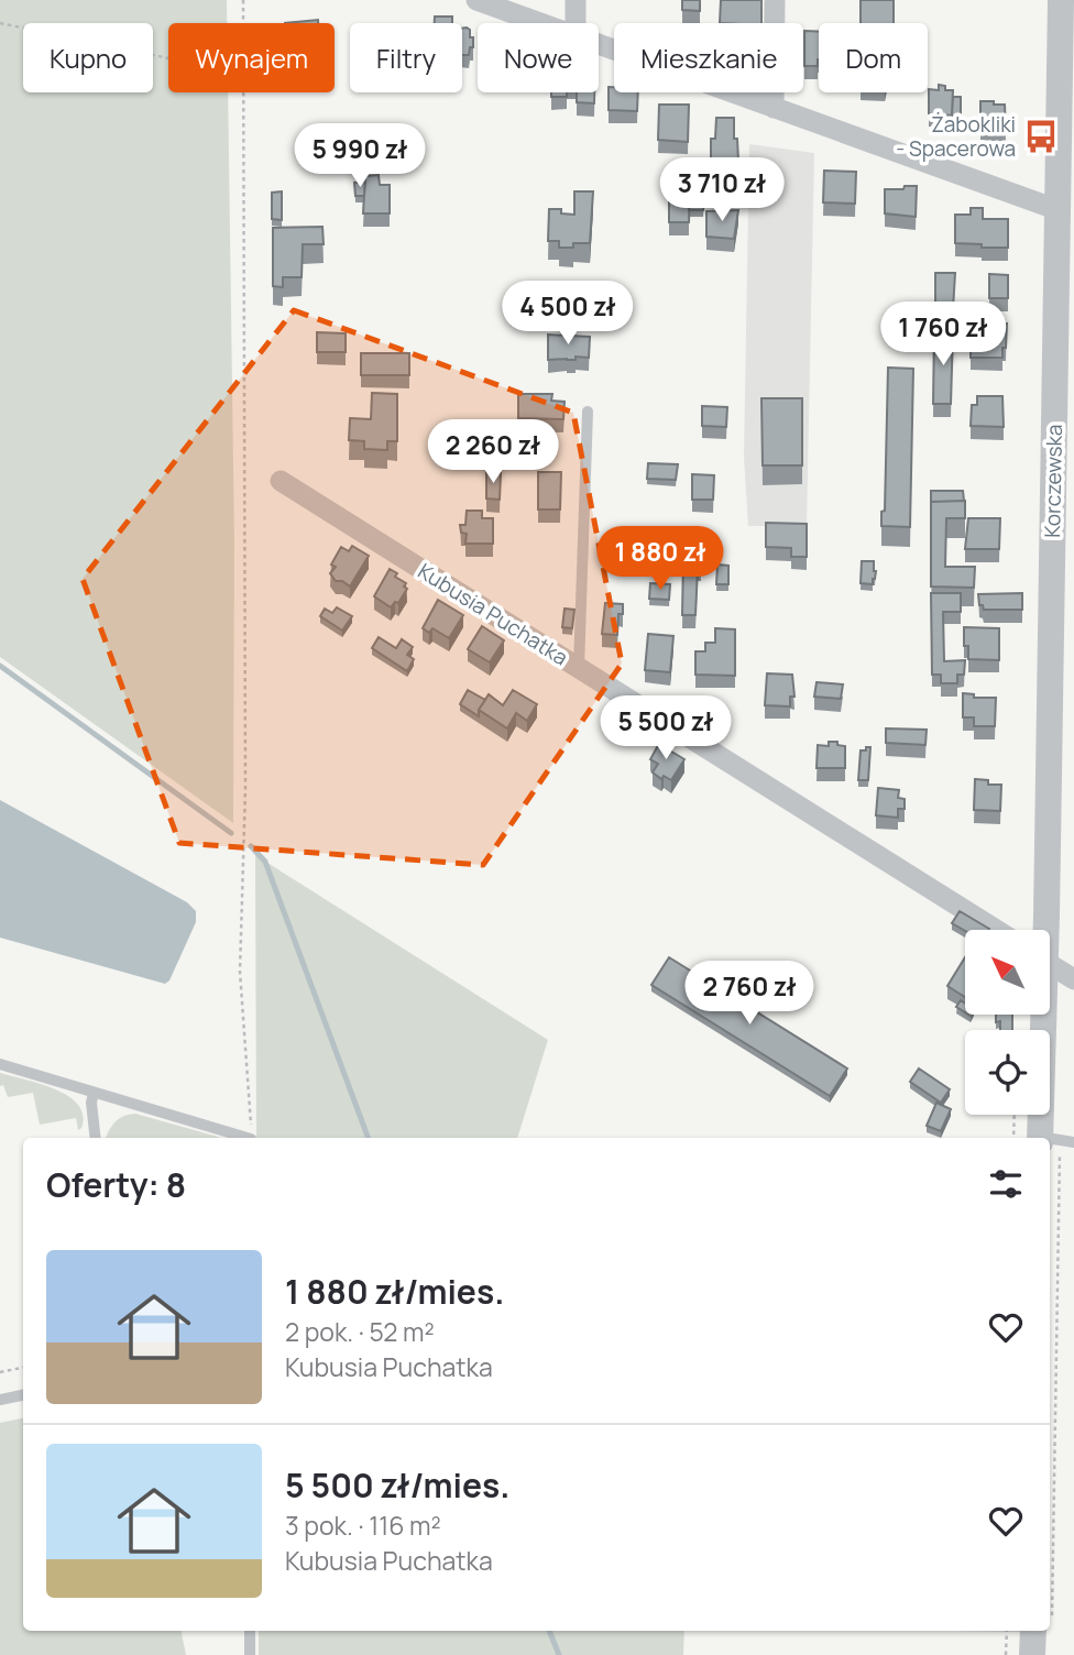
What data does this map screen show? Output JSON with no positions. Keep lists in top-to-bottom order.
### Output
{
  "streets": {
    "street": ["Korczewska", "Kubusia Puchatka"]
  },
  "places": {
    "bus stop": ["Żabokliki - Spacerowa"]
  },
  "north": "top left",
  "page": {
    "chip": [
      "Kupno",
      "Wynajem",
      "Filtry",
      "Nowe",
      "Mieszkanie",
      "Dom"
    ],
    "price": [
      "5 990 zł",
      "3 710 zł",
      "4 500 zł",
      "1 760 zł",
      "2 260 zł",
      "1 880 zł",
      "5 500 zł",
      "2 760 zł"
    ],
    "heading": "Oferty: 8",
    "list": [
      {
        "name": "1 880 zł/mies.",
        "note": "2 pok. · 52 m² · Kubusia Puchatka"
      },
      {
        "name": "5 500 zł/mies.",
        "note": "3 pok. · 116 m² · Kubusia Puchatka"
      }
    ]
  }
}
